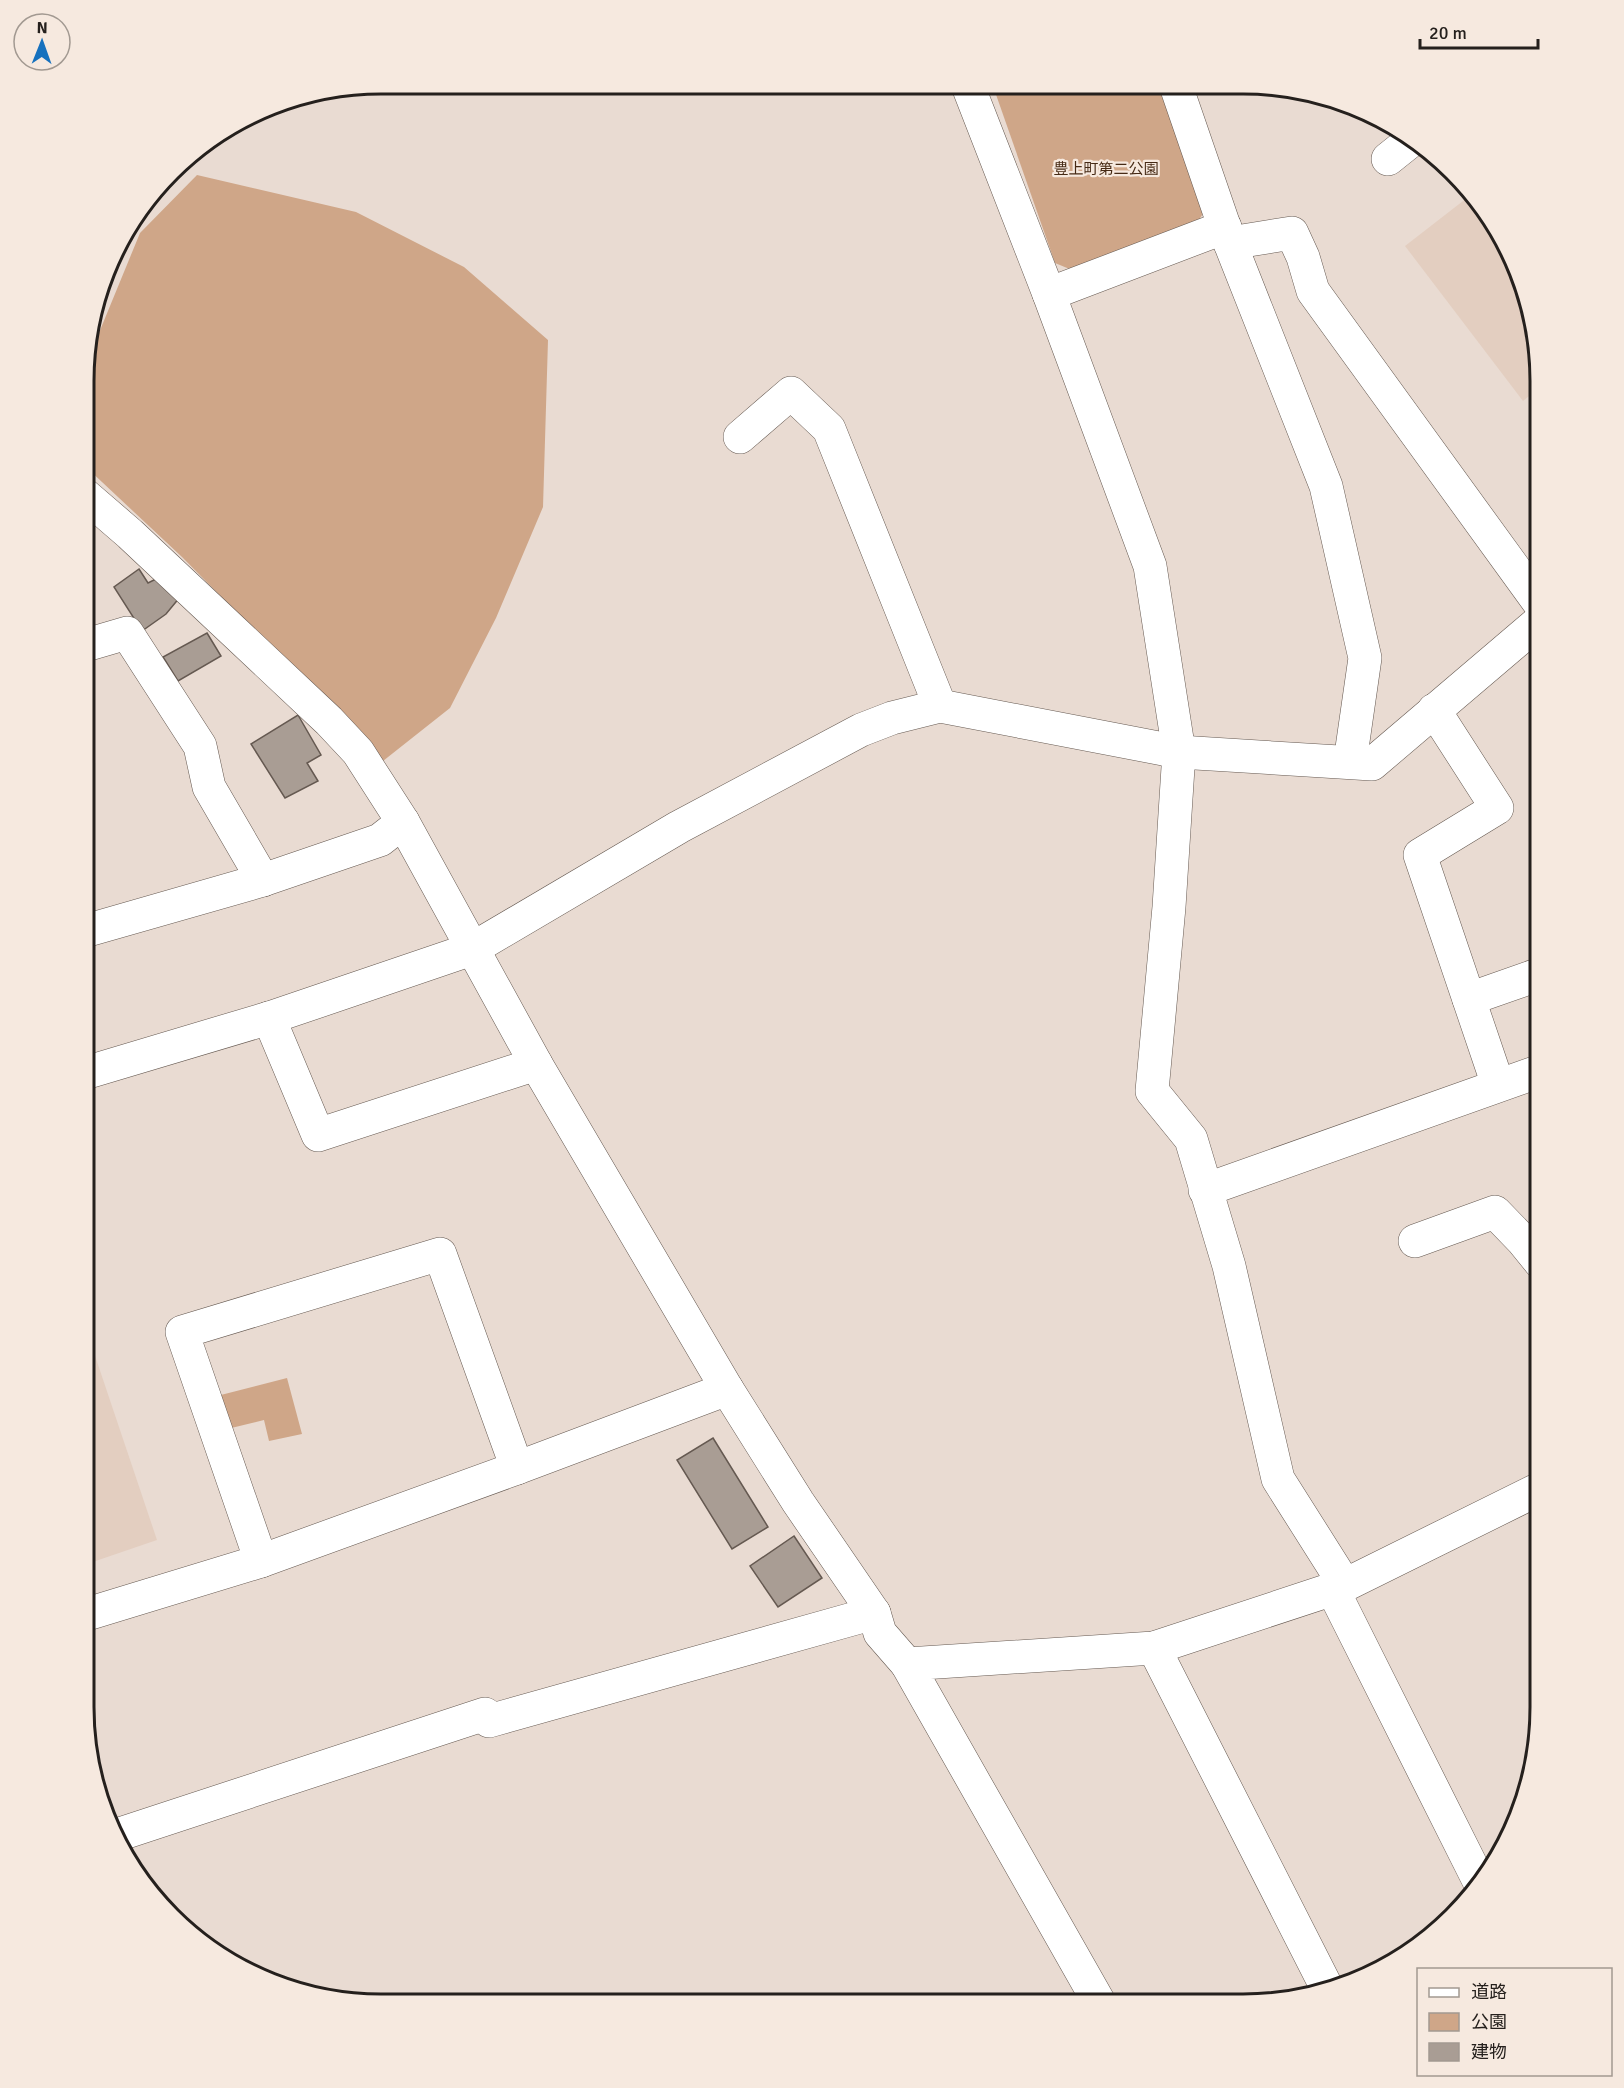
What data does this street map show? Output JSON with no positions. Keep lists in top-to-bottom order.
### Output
{
  "parks": ["豊上町第二公園"],
  "legend": ["道路", "公園", "建物"],
  "scale_bar": "20 m",
  "north": "top"
}
